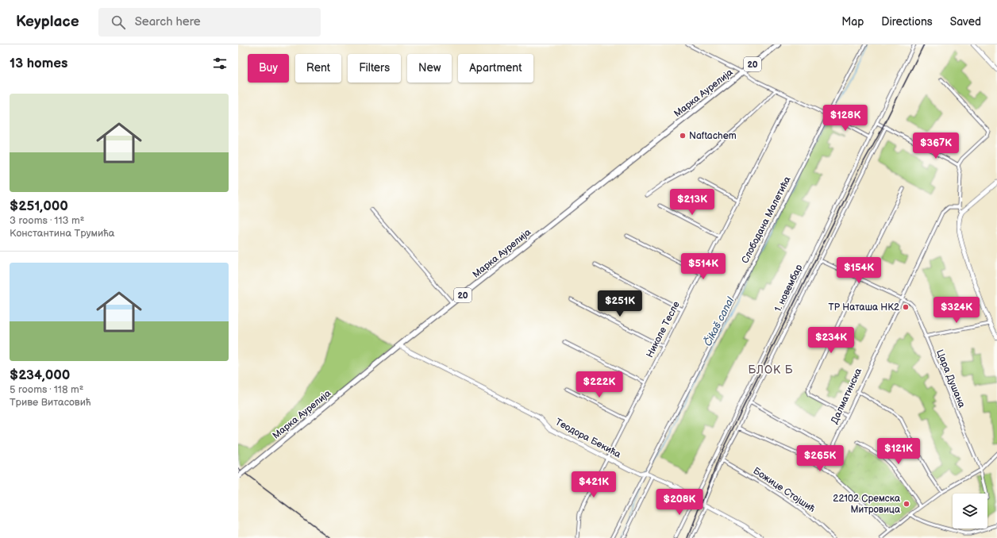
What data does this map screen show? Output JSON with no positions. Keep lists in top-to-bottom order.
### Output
{
  "streets": {
    "main road": ["20", "Марка Аурелија"],
    "street": [
      "Слободана Малетића",
      "1. новембар",
      "Николе Тесле",
      "Цара Душана",
      "Далматинска",
      "Теодора Бекића",
      "Божице Стојшић"
    ]
  },
  "crossings": [
    ["Марка Аурелија", "Теодора Бекића"],
    ["Слободана Малетића", "Теодора Бекића"],
    ["1. новембар", "Цара Душана"],
    ["1. новембар", "Теодора Бекића"],
    ["1. новембар", "Божице Стојшић"],
    ["Николе Тесле", "Теодора Бекића"],
    ["Цара Душана", "Далматинска"]
  ],
  "districts": ["БЛОК Б"],
  "water": ["Čikaš canal"],
  "places": ["Naftachem", "ТР Наташа НК2", "22102 Сремска Митровица"],
  "page": {
    "header": "Keyplace",
    "search": "Search here",
    "nav": ["Map", "Directions", "Saved"],
    "heading": "13 homes",
    "chip": [
      "Buy",
      "Rent",
      "Filters",
      "New",
      "Apartment"
    ],
    "list": [
      {
        "name": "$251,000",
        "note": "3 rooms · 113 m² · Константина Трумића"
      },
      {
        "name": "$234,000",
        "note": "5 rooms · 118 m² · Триве Витасовић"
      }
    ],
    "price": [
      "$128K",
      "$367K",
      "$213K",
      "$514K",
      "$154K",
      "$251K",
      "$324K",
      "$234K",
      "$222K",
      "$121K",
      "$265K",
      "$421K",
      "$208K"
    ]
  }
}
